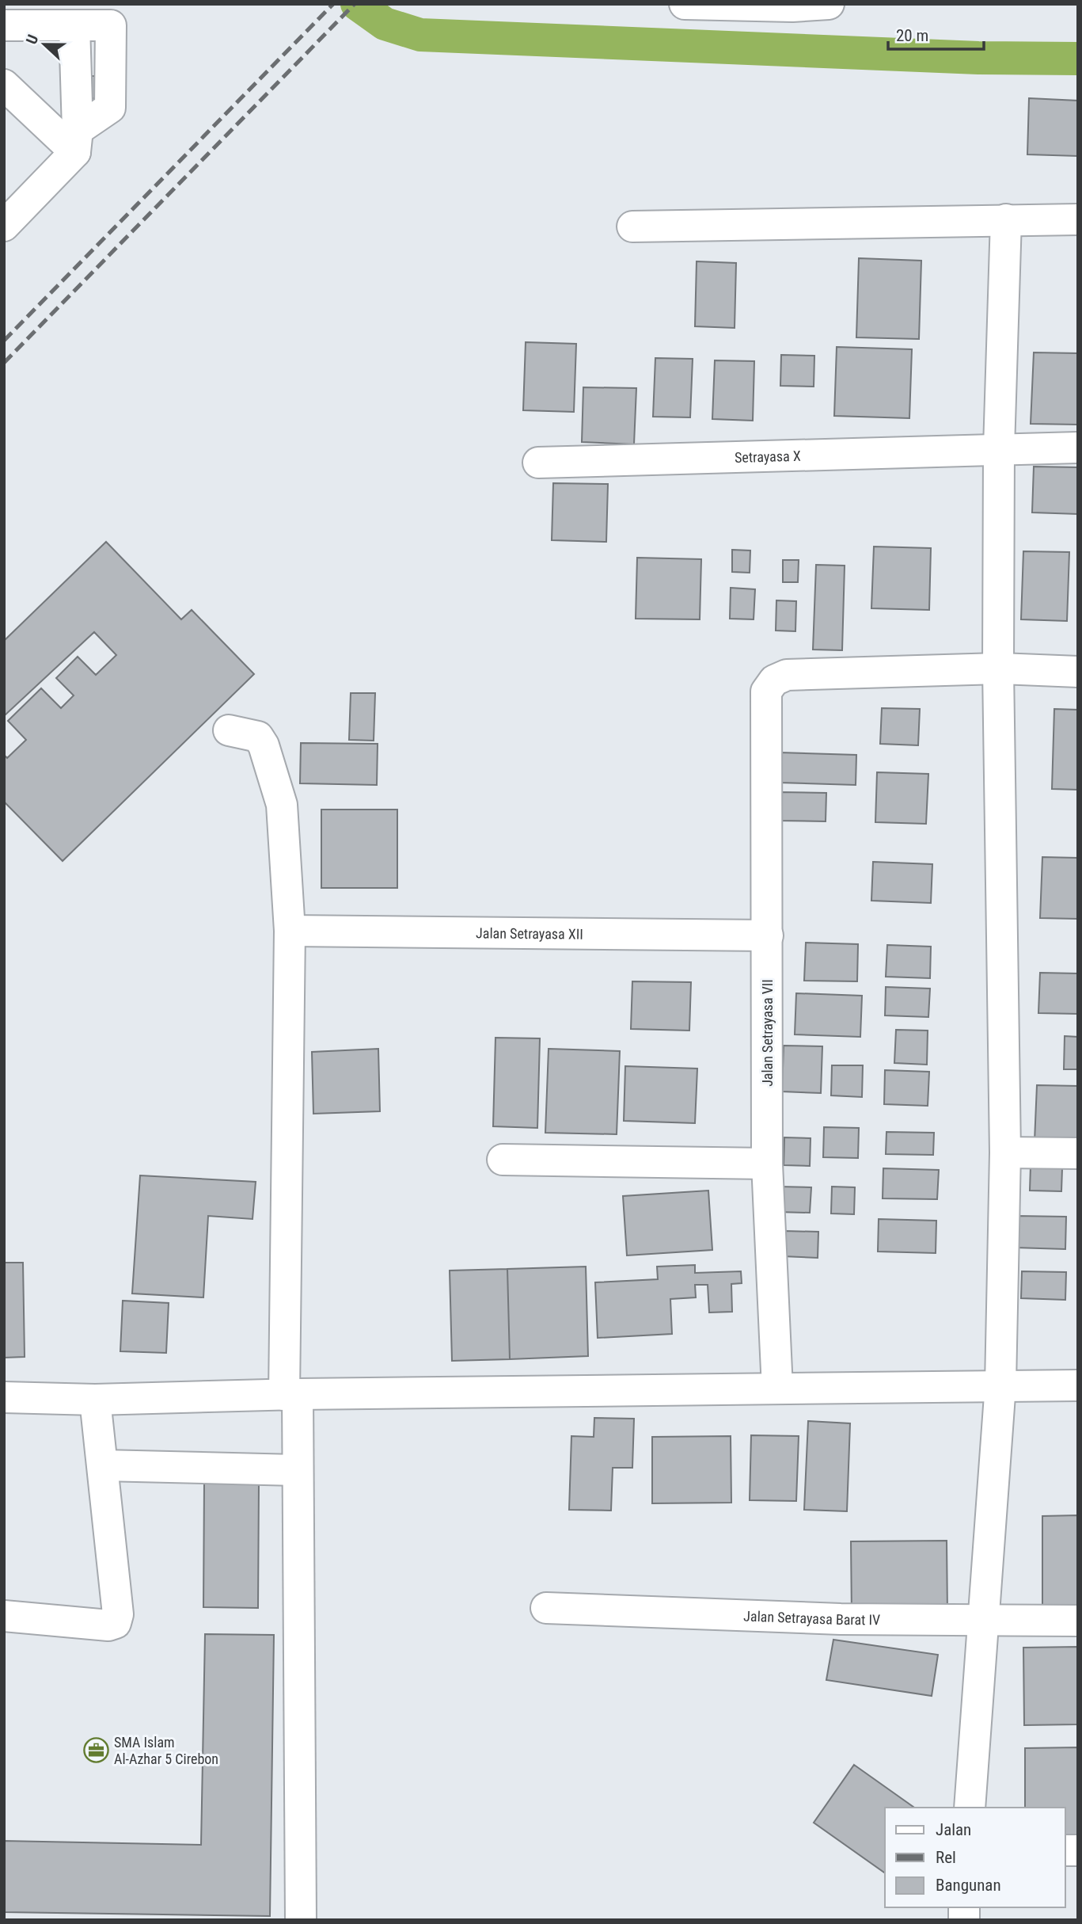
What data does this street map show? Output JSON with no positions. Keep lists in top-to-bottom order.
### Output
{
  "streets": {
    "street": [
      "Setrayasa X",
      "Jalan Setrayasa XII",
      "Jalan Setrayasa VII",
      "Jalan Setrayasa Barat IV"
    ]
  },
  "crossings": [
    ["Jalan Setrayasa XII", "Jalan Setrayasa VII"]
  ],
  "places": {
    "office": ["SMA Islam Al-Azhar 5 Cirebon"]
  },
  "legend": ["Jalan", "Rel", "Bangunan"],
  "scale_bar": "20 m",
  "north": "left"
}
